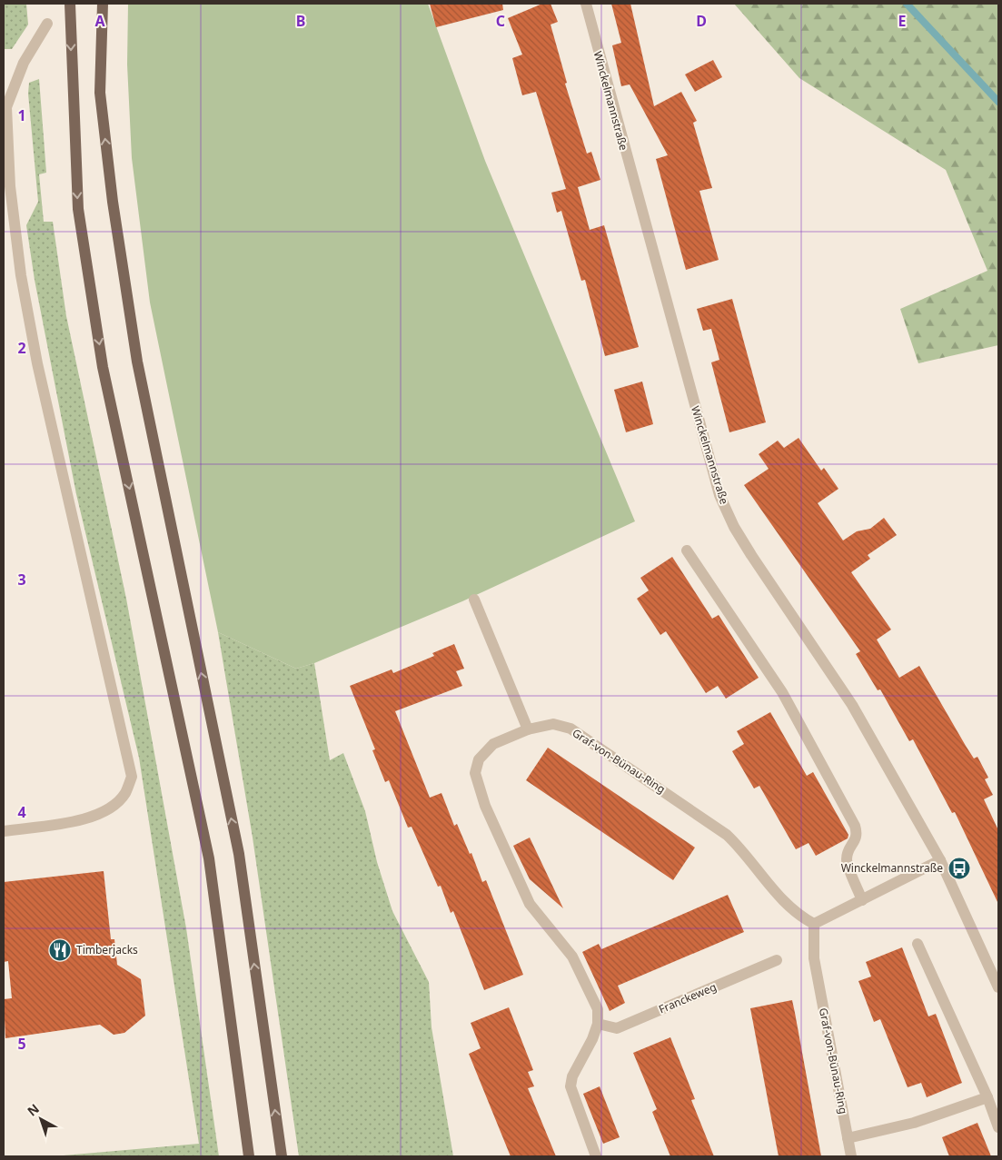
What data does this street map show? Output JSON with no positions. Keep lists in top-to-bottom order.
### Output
{
  "streets": {
    "street": ["Winckelmannstraße", "Graf-von-Bünau-Ring", "Franckeweg"]
  },
  "crossings": [
    ["Graf-von-Bünau-Ring", "Franckeweg"]
  ],
  "places": {
    "bus stop": ["Winckelmannstraße"],
    "restaurant": ["Timberjacks"]
  },
  "north": "top left",
  "grid": {
    "columns": [
      "A",
      "B",
      "C",
      "D",
      "E"
    ],
    "rows": [
      "1",
      "2",
      "3",
      "4",
      "5"
    ]
  }
}
